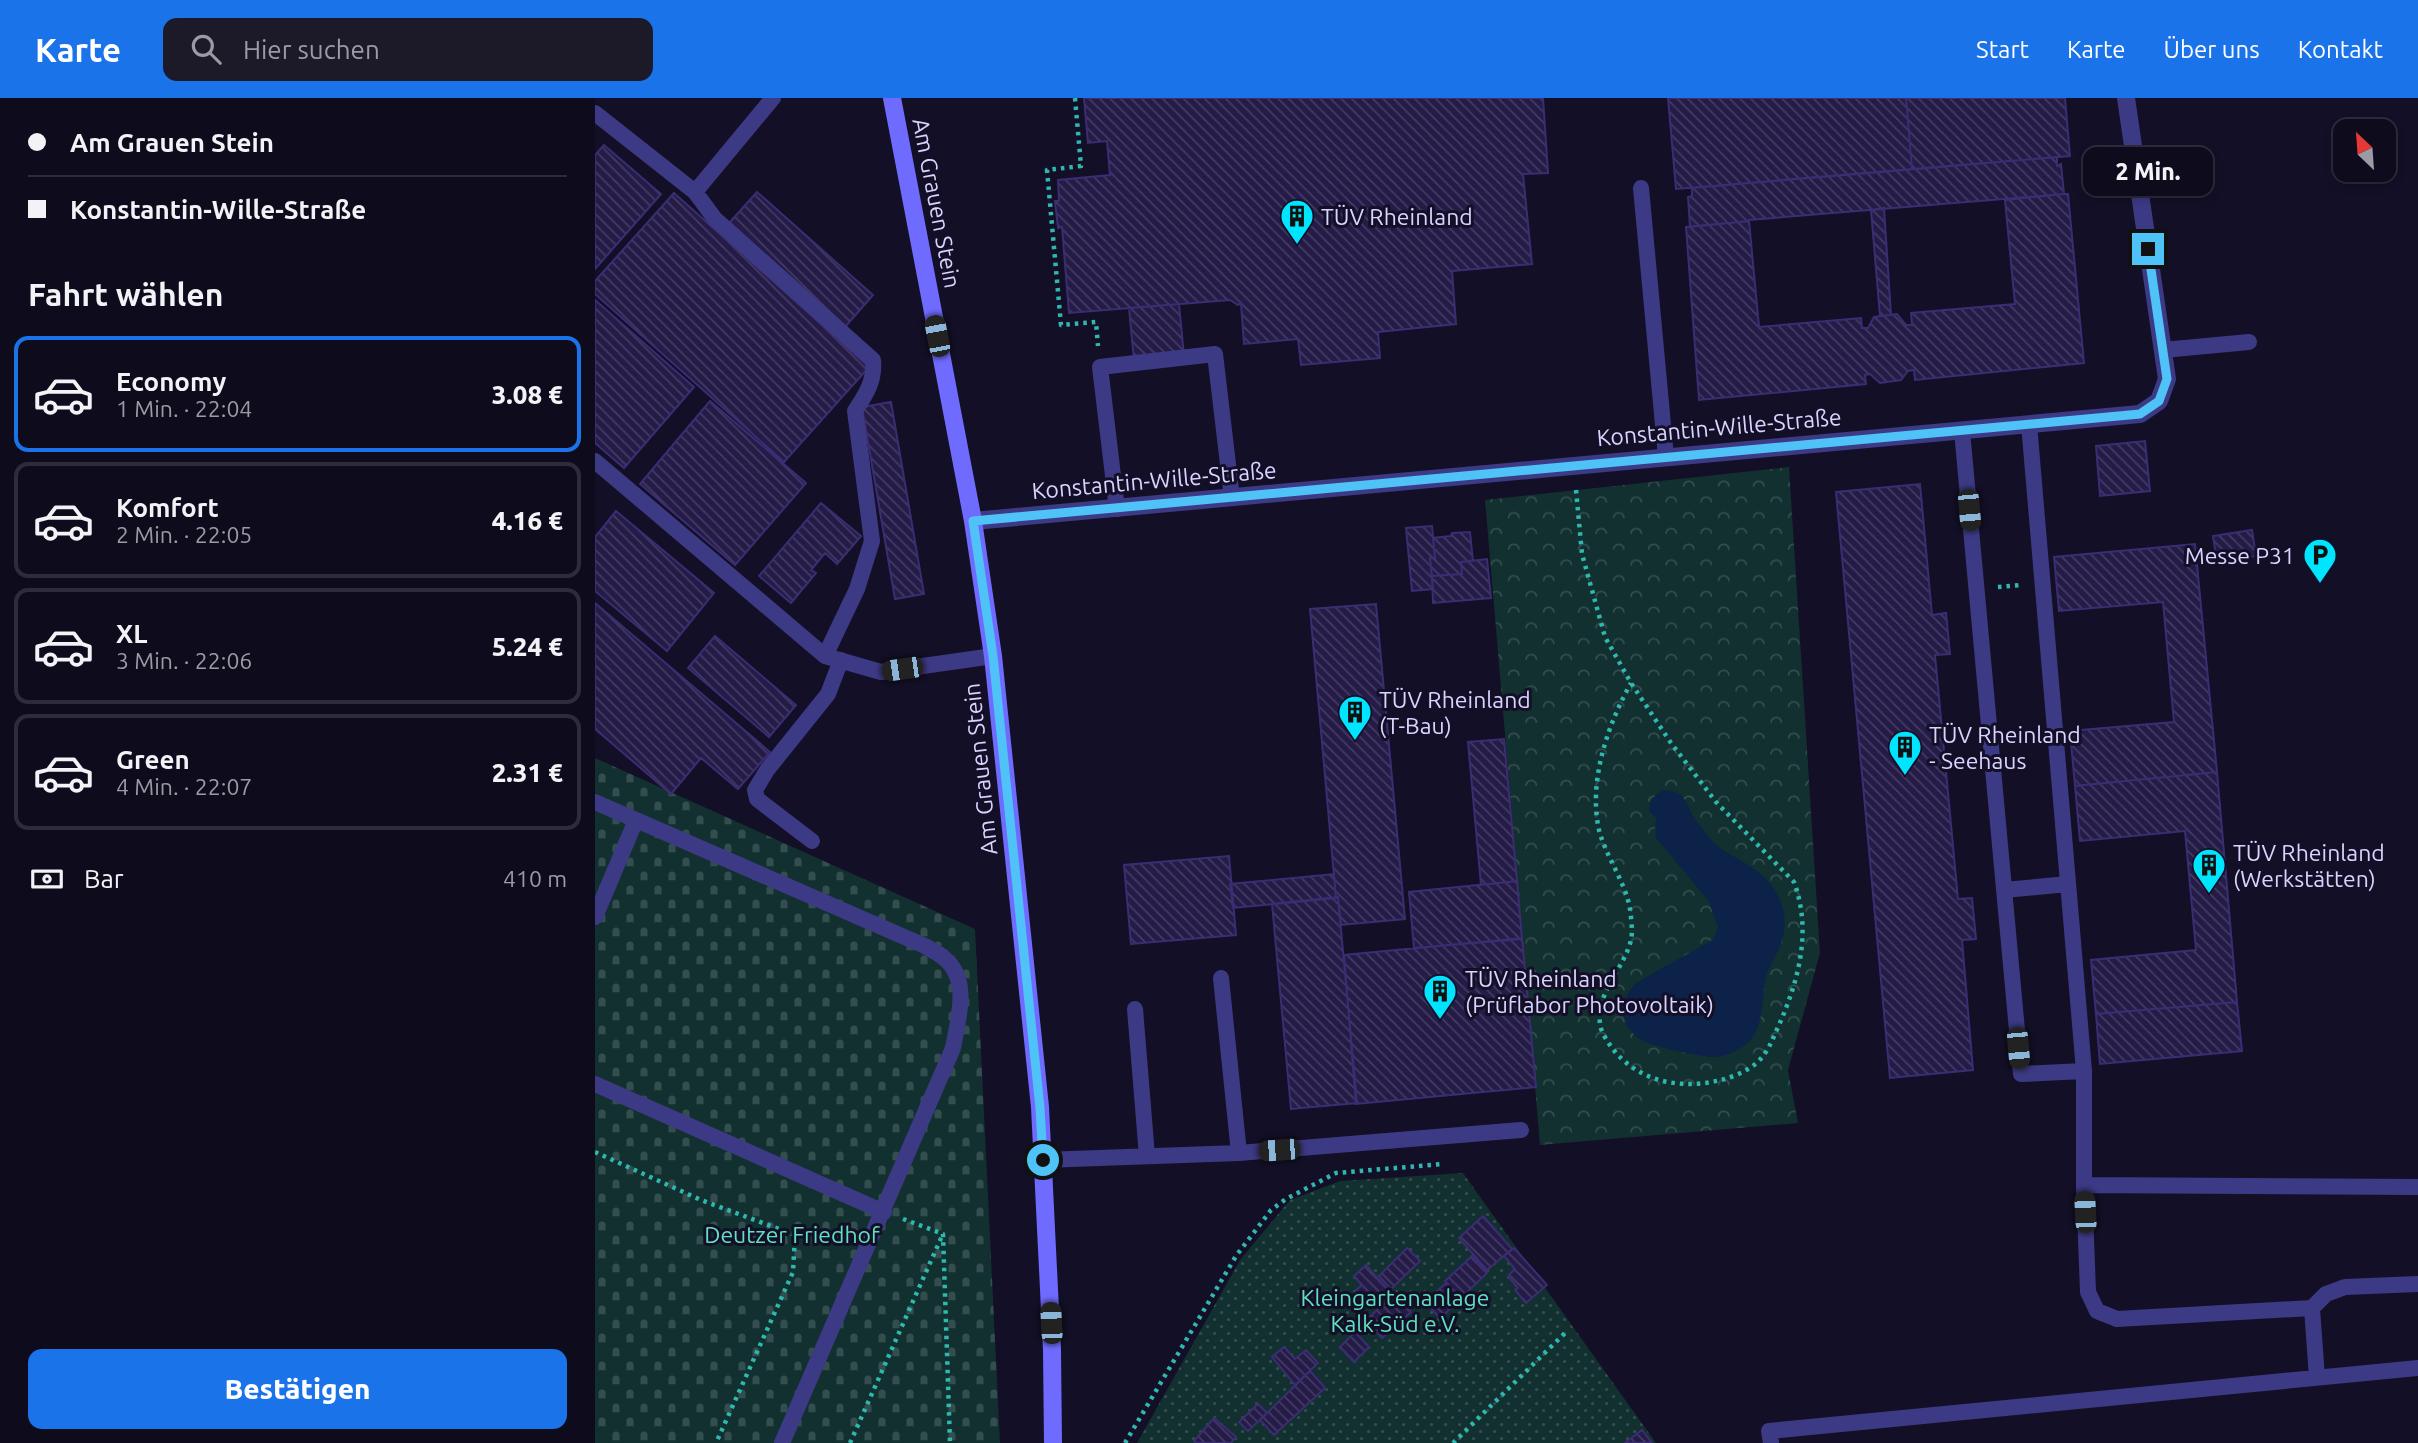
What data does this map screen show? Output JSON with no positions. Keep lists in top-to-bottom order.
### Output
{
  "streets": {
    "street": ["Am Grauen Stein", "Konstantin-Wille-Straße"]
  },
  "crossings": [
    ["Am Grauen Stein", "Konstantin-Wille-Straße"]
  ],
  "parks": ["Deutzer Friedhof", "Kleingartenanlage Kalk-Süd e.V."],
  "places": {
    "building": [
      "TÜV Rheinland",
      "TÜV Rheinland (T-Bau)",
      "TÜV Rheinland - Seehaus",
      "TÜV Rheinland (Werkstätten)",
      "TÜV Rheinland (Prüflabor Photovoltaik)"
    ],
    "parking": ["Messe P31"]
  },
  "north": "top left",
  "page": {
    "header": "Karte",
    "search": "Hier suchen",
    "nav": [
      "Start",
      "Karte",
      "Über uns",
      "Kontakt"
    ],
    "banner": ["Am Grauen Stein", "Konstantin-Wille-Straße"],
    "bubble": "2 Min.",
    "heading": "Fahrt wählen",
    "list": [
      {
        "name": "Economy",
        "note": "1 Min. · 22:04",
        "value": "3.08 €"
      },
      {
        "name": "Komfort",
        "note": "2 Min. · 22:05",
        "value": "4.16 €"
      },
      {
        "name": "XL",
        "note": "3 Min. · 22:06",
        "value": "5.24 €"
      },
      {
        "name": "Green",
        "note": "4 Min. · 22:07",
        "value": "2.31 €"
      }
    ],
    "pay": ["Bar", "410 m"],
    "buttons": "Bestätigen"
  }
}
